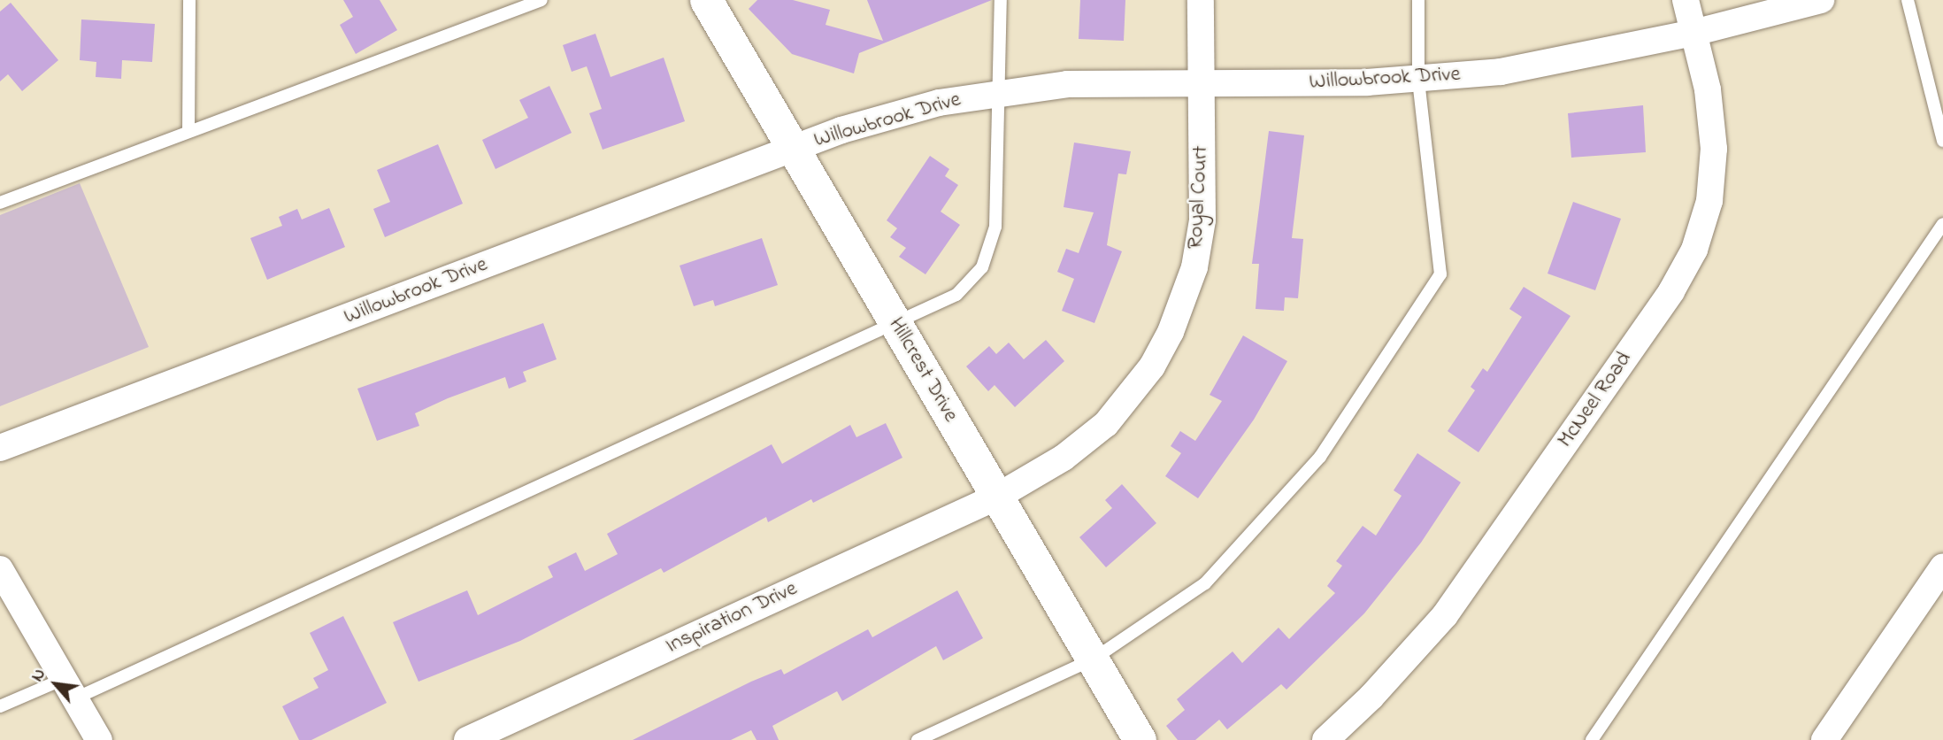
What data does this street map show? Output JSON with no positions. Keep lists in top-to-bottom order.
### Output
{
  "streets": {
    "street": [
      "Willowbrook Drive",
      "Royal Court",
      "Hillcrest Drive",
      "McNeel Road",
      "Inspiration Drive"
    ]
  },
  "crossings": [
    ["Willowbrook Drive", "Royal Court"],
    ["Willowbrook Drive", "Hillcrest Drive"],
    ["Willowbrook Drive", "McNeel Road"],
    ["Royal Court", "Hillcrest Drive"],
    ["Royal Court", "Inspiration Drive"],
    ["Hillcrest Drive", "Inspiration Drive"]
  ],
  "north": "top left"
}
